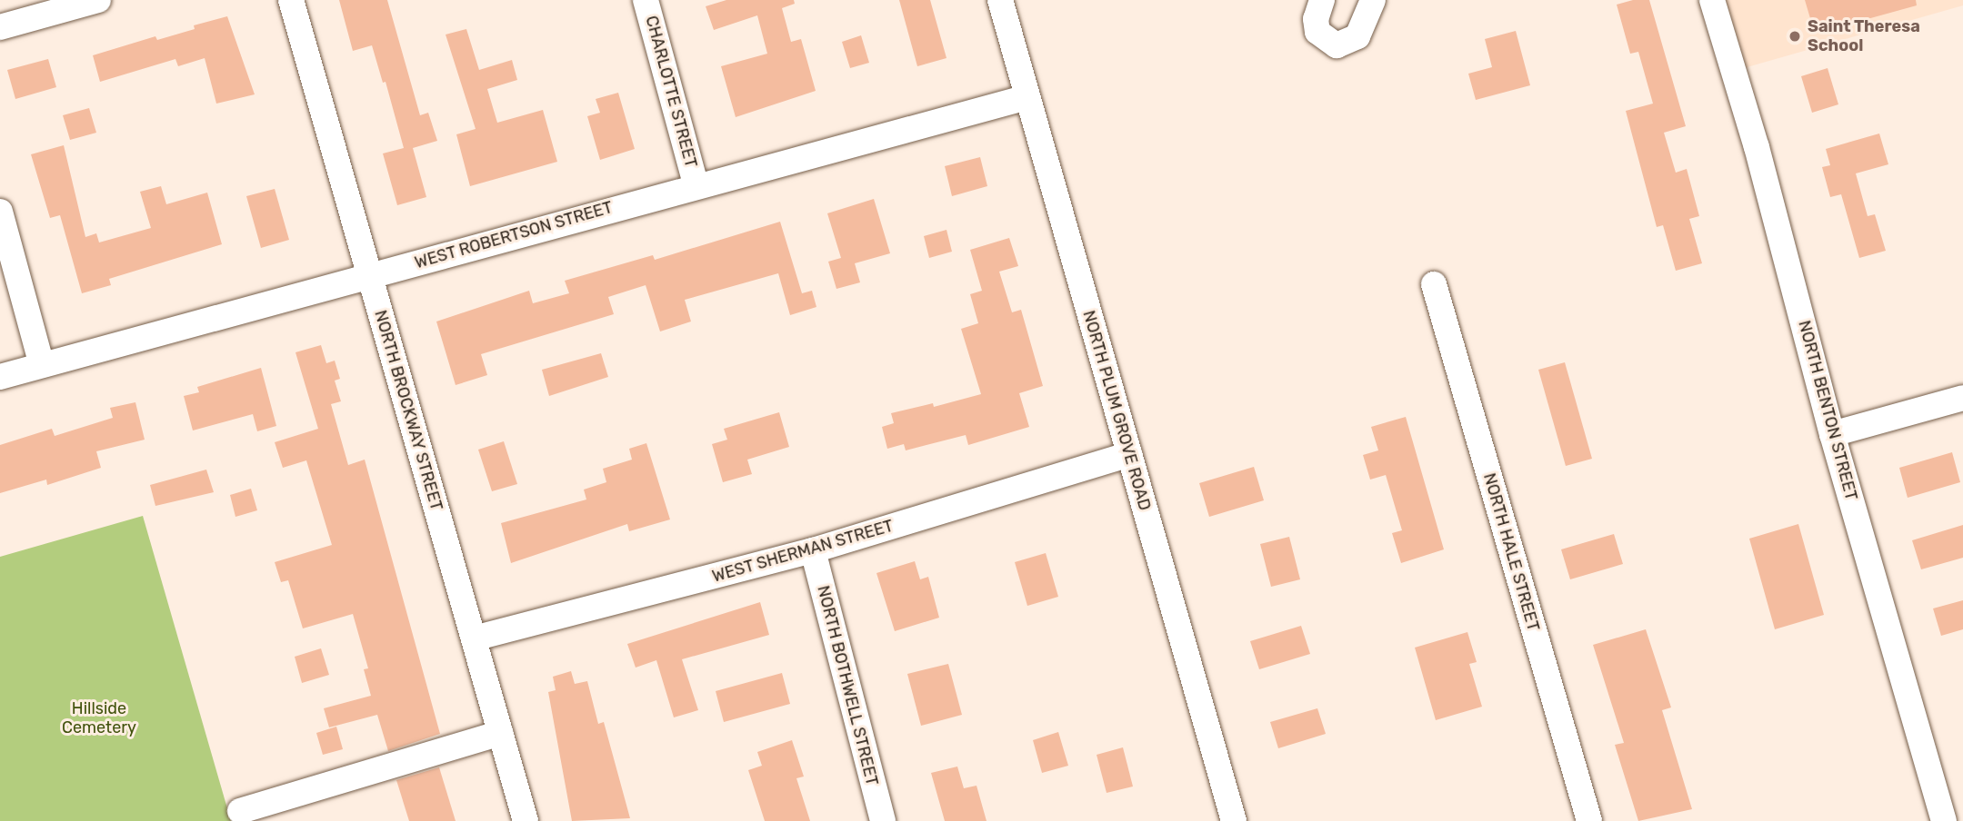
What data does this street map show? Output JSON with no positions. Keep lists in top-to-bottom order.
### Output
{
  "streets": {
    "street": [
      "CHARLOTTE STREET",
      "WEST ROBERTSON STREET",
      "NORTH BROCKWAY STREET",
      "NORTH PLUM GROVE ROAD",
      "NORTH BENTON STREET",
      "WEST SHERMAN STREET",
      "NORTH HALE STREET",
      "NORTH BOTHWELL STREET"
    ]
  },
  "crossings": [
    ["CHARLOTTE STREET", "WEST ROBERTSON STREET"],
    ["WEST ROBERTSON STREET", "NORTH BROCKWAY STREET"],
    ["WEST ROBERTSON STREET", "NORTH PLUM GROVE ROAD"],
    ["NORTH BROCKWAY STREET", "WEST SHERMAN STREET"],
    ["NORTH PLUM GROVE ROAD", "WEST SHERMAN STREET"],
    ["WEST SHERMAN STREET", "NORTH BOTHWELL STREET"]
  ],
  "parks": ["Hillside Cemetery"],
  "places": ["Saint Theresa School"]
}
